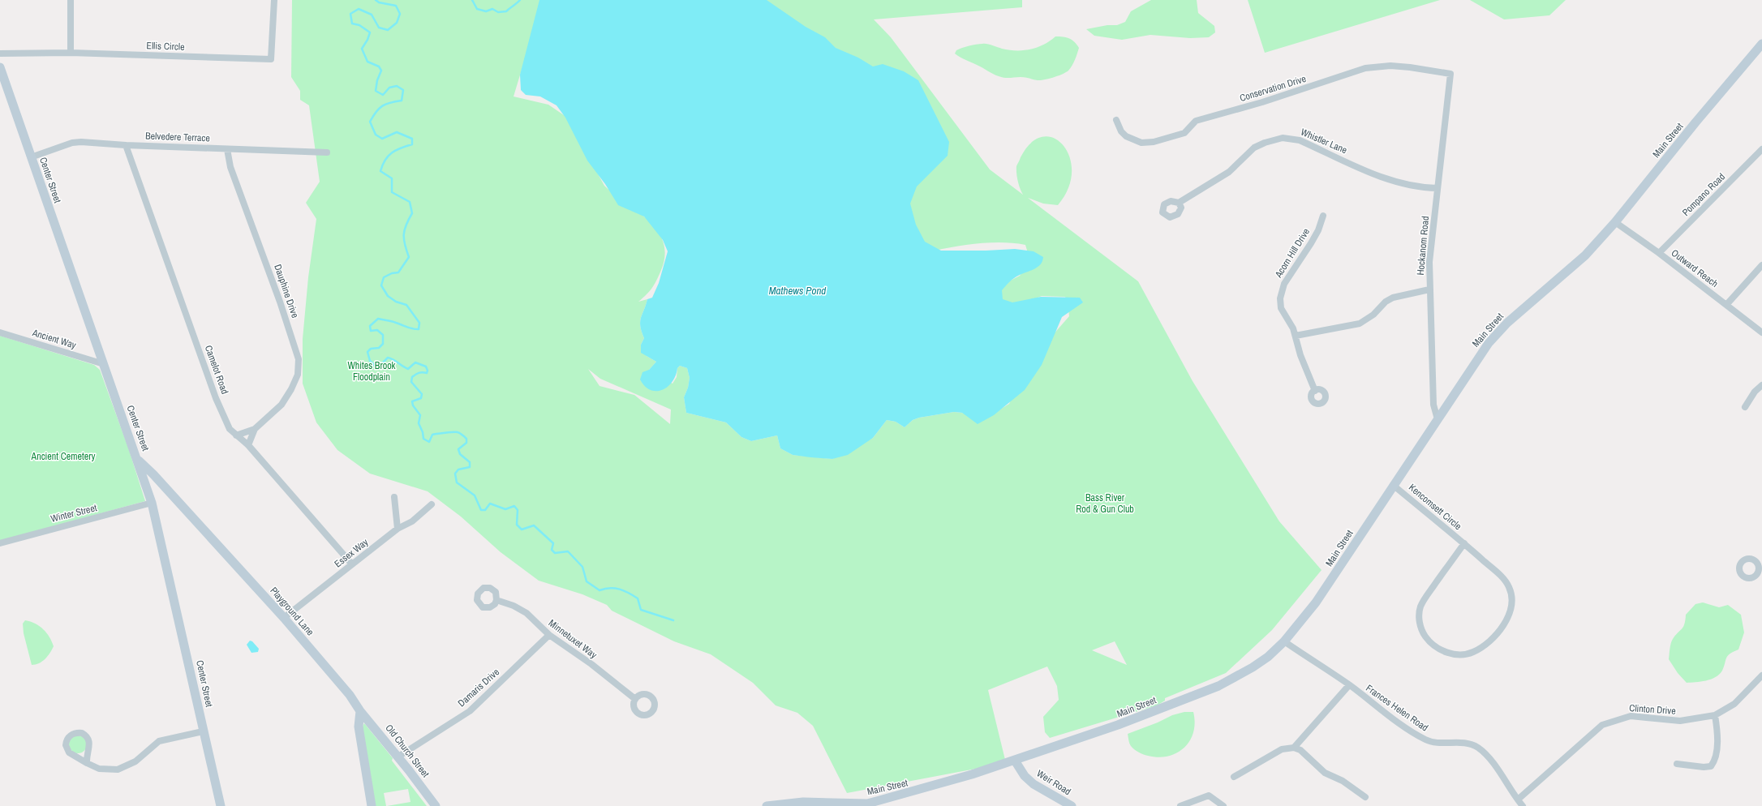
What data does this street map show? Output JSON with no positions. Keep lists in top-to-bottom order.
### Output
{
  "streets": {
    "street": [
      "Ellis Circle",
      "Conservation Drive",
      "Belvedere Terrace",
      "Main Street",
      "Whistler Lane",
      "Center Street",
      "Pompano Road",
      "Hockanom Road",
      "Acorn Hill Drive",
      "Outward Reach",
      "Dauphine Drive",
      "Ancient Way",
      "Camelot Road",
      "Kencomsett Circle",
      "Winter Street",
      "Essex Way",
      "Playground Lane",
      "Minnetuxet Way",
      "Damaris Drive",
      "Frances Helen Road",
      "Clinton Drive",
      "Old Church Street",
      "Weir Road"
    ]
  },
  "crossings": [
    ["Conservation Drive", "Hockanom Road"],
    ["Belvedere Terrace", "Center Street"],
    ["Belvedere Terrace", "Dauphine Drive"],
    ["Belvedere Terrace", "Camelot Road"],
    ["Main Street", "Hockanom Road"],
    ["Main Street", "Outward Reach"],
    ["Main Street", "Kencomsett Circle"],
    ["Main Street", "Frances Helen Road"],
    ["Main Street", "Weir Road"],
    ["Whistler Lane", "Hockanom Road"],
    ["Center Street", "Ancient Way"],
    ["Center Street", "Winter Street"],
    ["Center Street", "Playground Lane"],
    ["Pompano Road", "Outward Reach"],
    ["Dauphine Drive", "Camelot Road"],
    ["Camelot Road", "Essex Way"],
    ["Essex Way", "Playground Lane"],
    ["Playground Lane", "Old Church Street"],
    ["Minnetuxet Way", "Damaris Drive"],
    ["Damaris Drive", "Old Church Street"],
    ["Frances Helen Road", "Clinton Drive"]
  ],
  "water": ["Mathews Pond"],
  "parks": ["Whites Brook Floodplain", "Ancient Cemetery", "Bass River Rod & Gun Club"]
}
